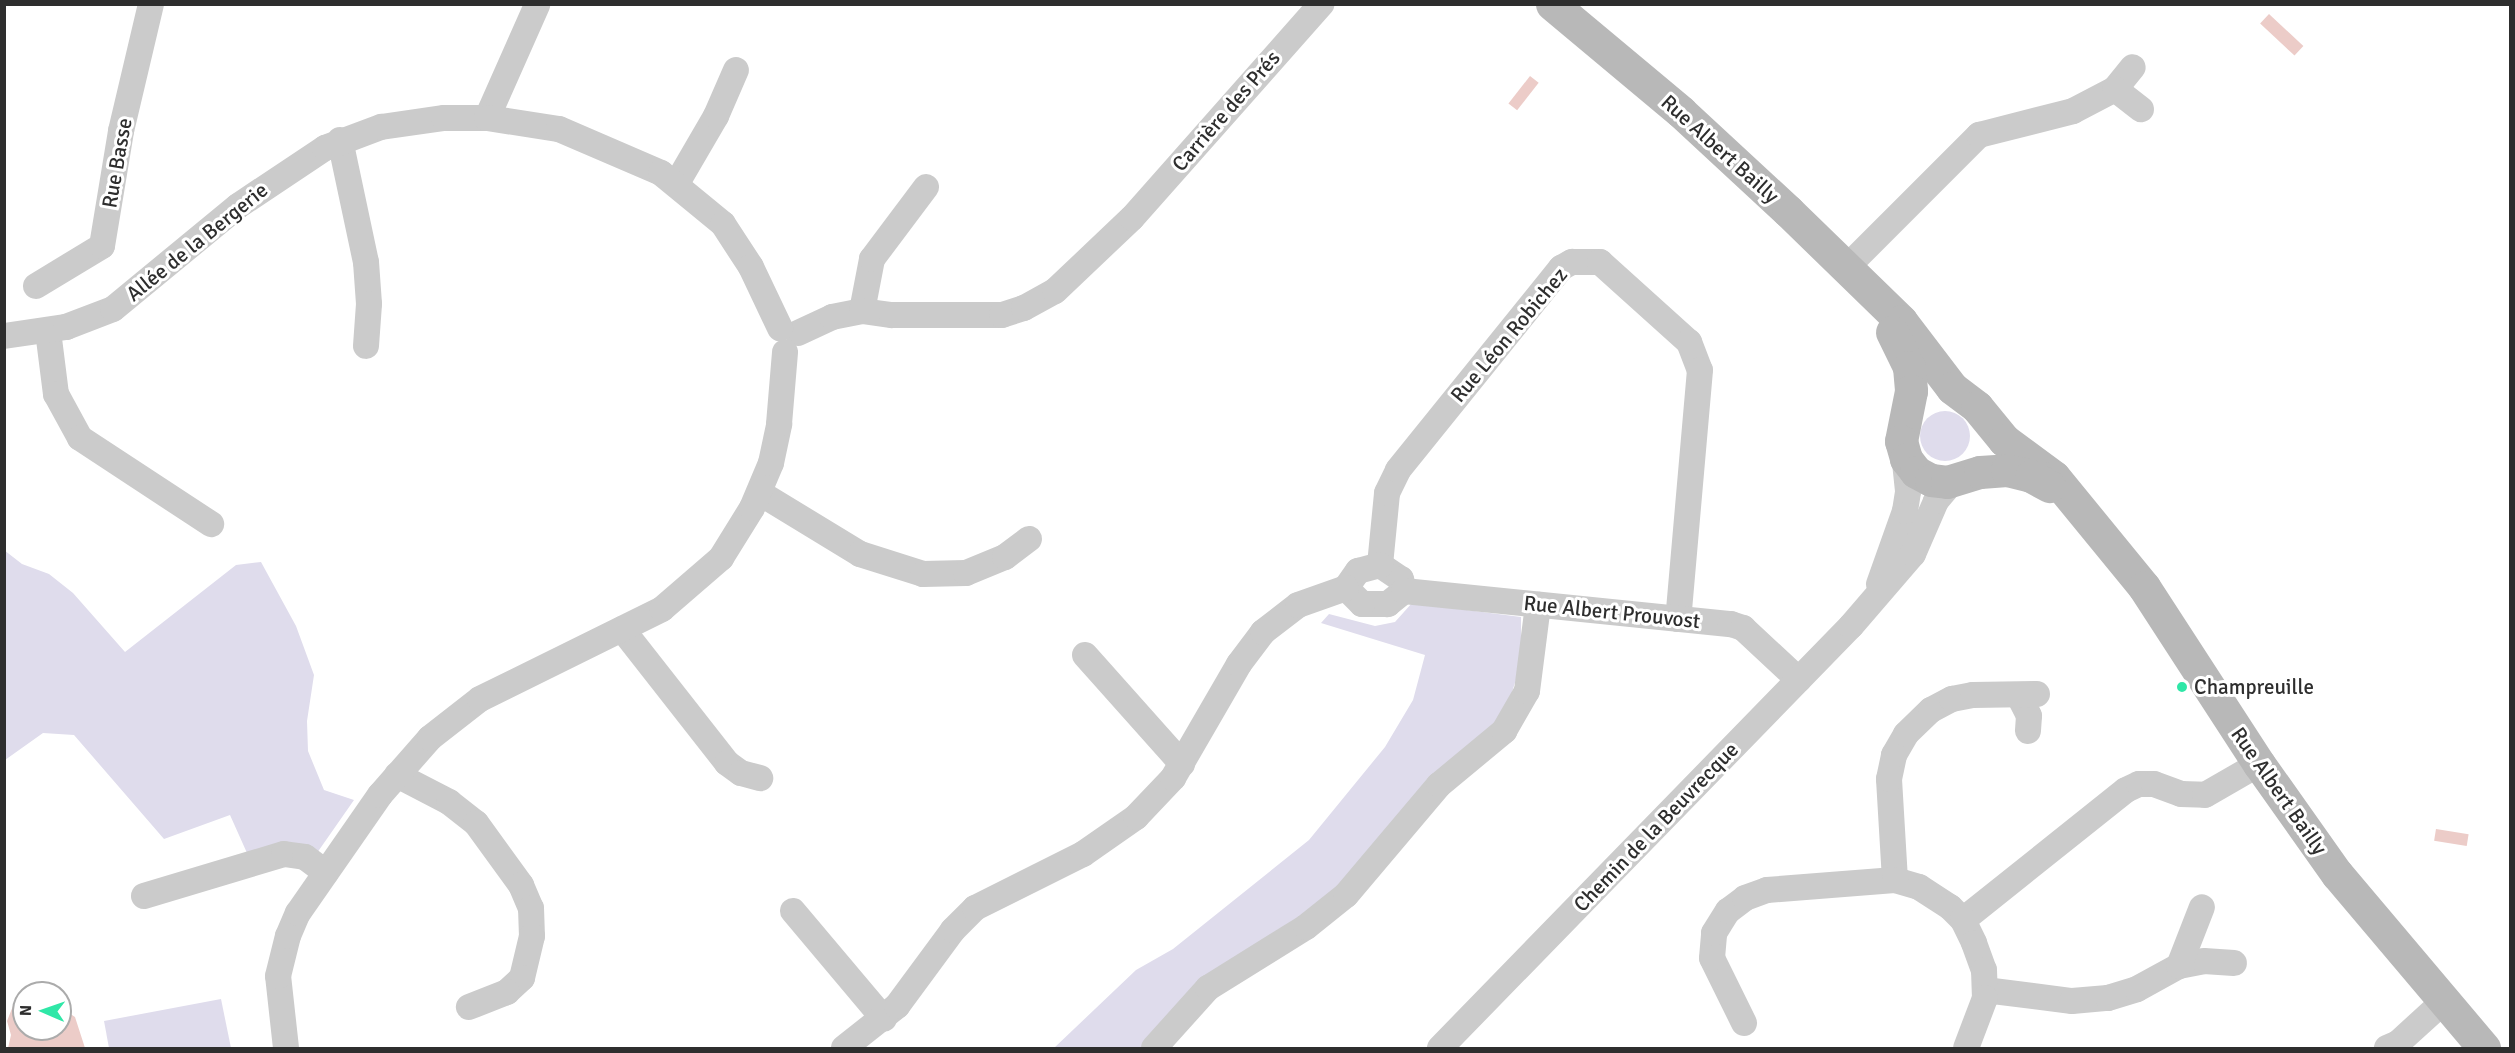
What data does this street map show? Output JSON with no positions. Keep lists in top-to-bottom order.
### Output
{
  "streets": {
    "main road": ["Rue Albert Bailly"],
    "street": [
      "Carrière des Prés",
      "Rue Basse",
      "Allée de la Bergerie",
      "Rue Léon Robichez",
      "Rue Albert Prouvost",
      "Chemin de la Beuvrecque"
    ]
  },
  "crossings": [
    ["Carrière des Prés", "Allée de la Bergerie"],
    ["Rue Léon Robichez", "Rue Albert Prouvost"],
    ["Rue Albert Prouvost", "Chemin de la Beuvrecque"]
  ],
  "places": ["Champreuille"],
  "north": "left"
}
